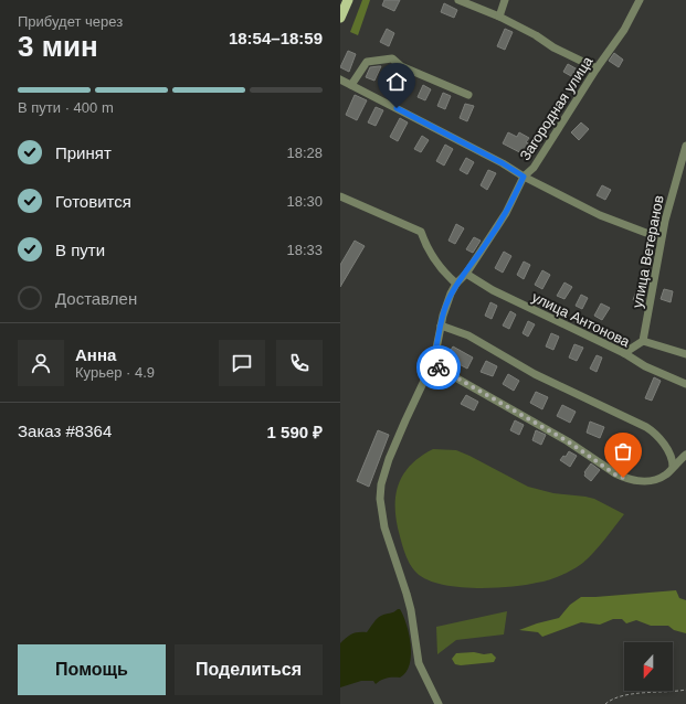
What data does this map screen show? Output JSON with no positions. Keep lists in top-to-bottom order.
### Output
{
  "streets": {
    "street": ["Загородная улица", "улица Ветеранов", "улица Антонова"]
  },
  "crossings": [
    ["Загородная улица", "улица Антонова"]
  ],
  "north": "bottom",
  "page": {
    "heading": ["3 мин", "Прибудет через", "18:54–18:59"],
    "panel": [
      "Анна",
      "Курьер · 4.9",
      "Заказ #8364",
      "1 590 ₽"
    ],
    "bar": "В пути · 400 m",
    "list": [
      ["Принят", "18:28"],
      ["Готовится", "18:30"],
      ["В пути", "18:33"],
      "Доставлен"
    ],
    "buttons": ["Помощь", "Поделиться"]
  }
}
